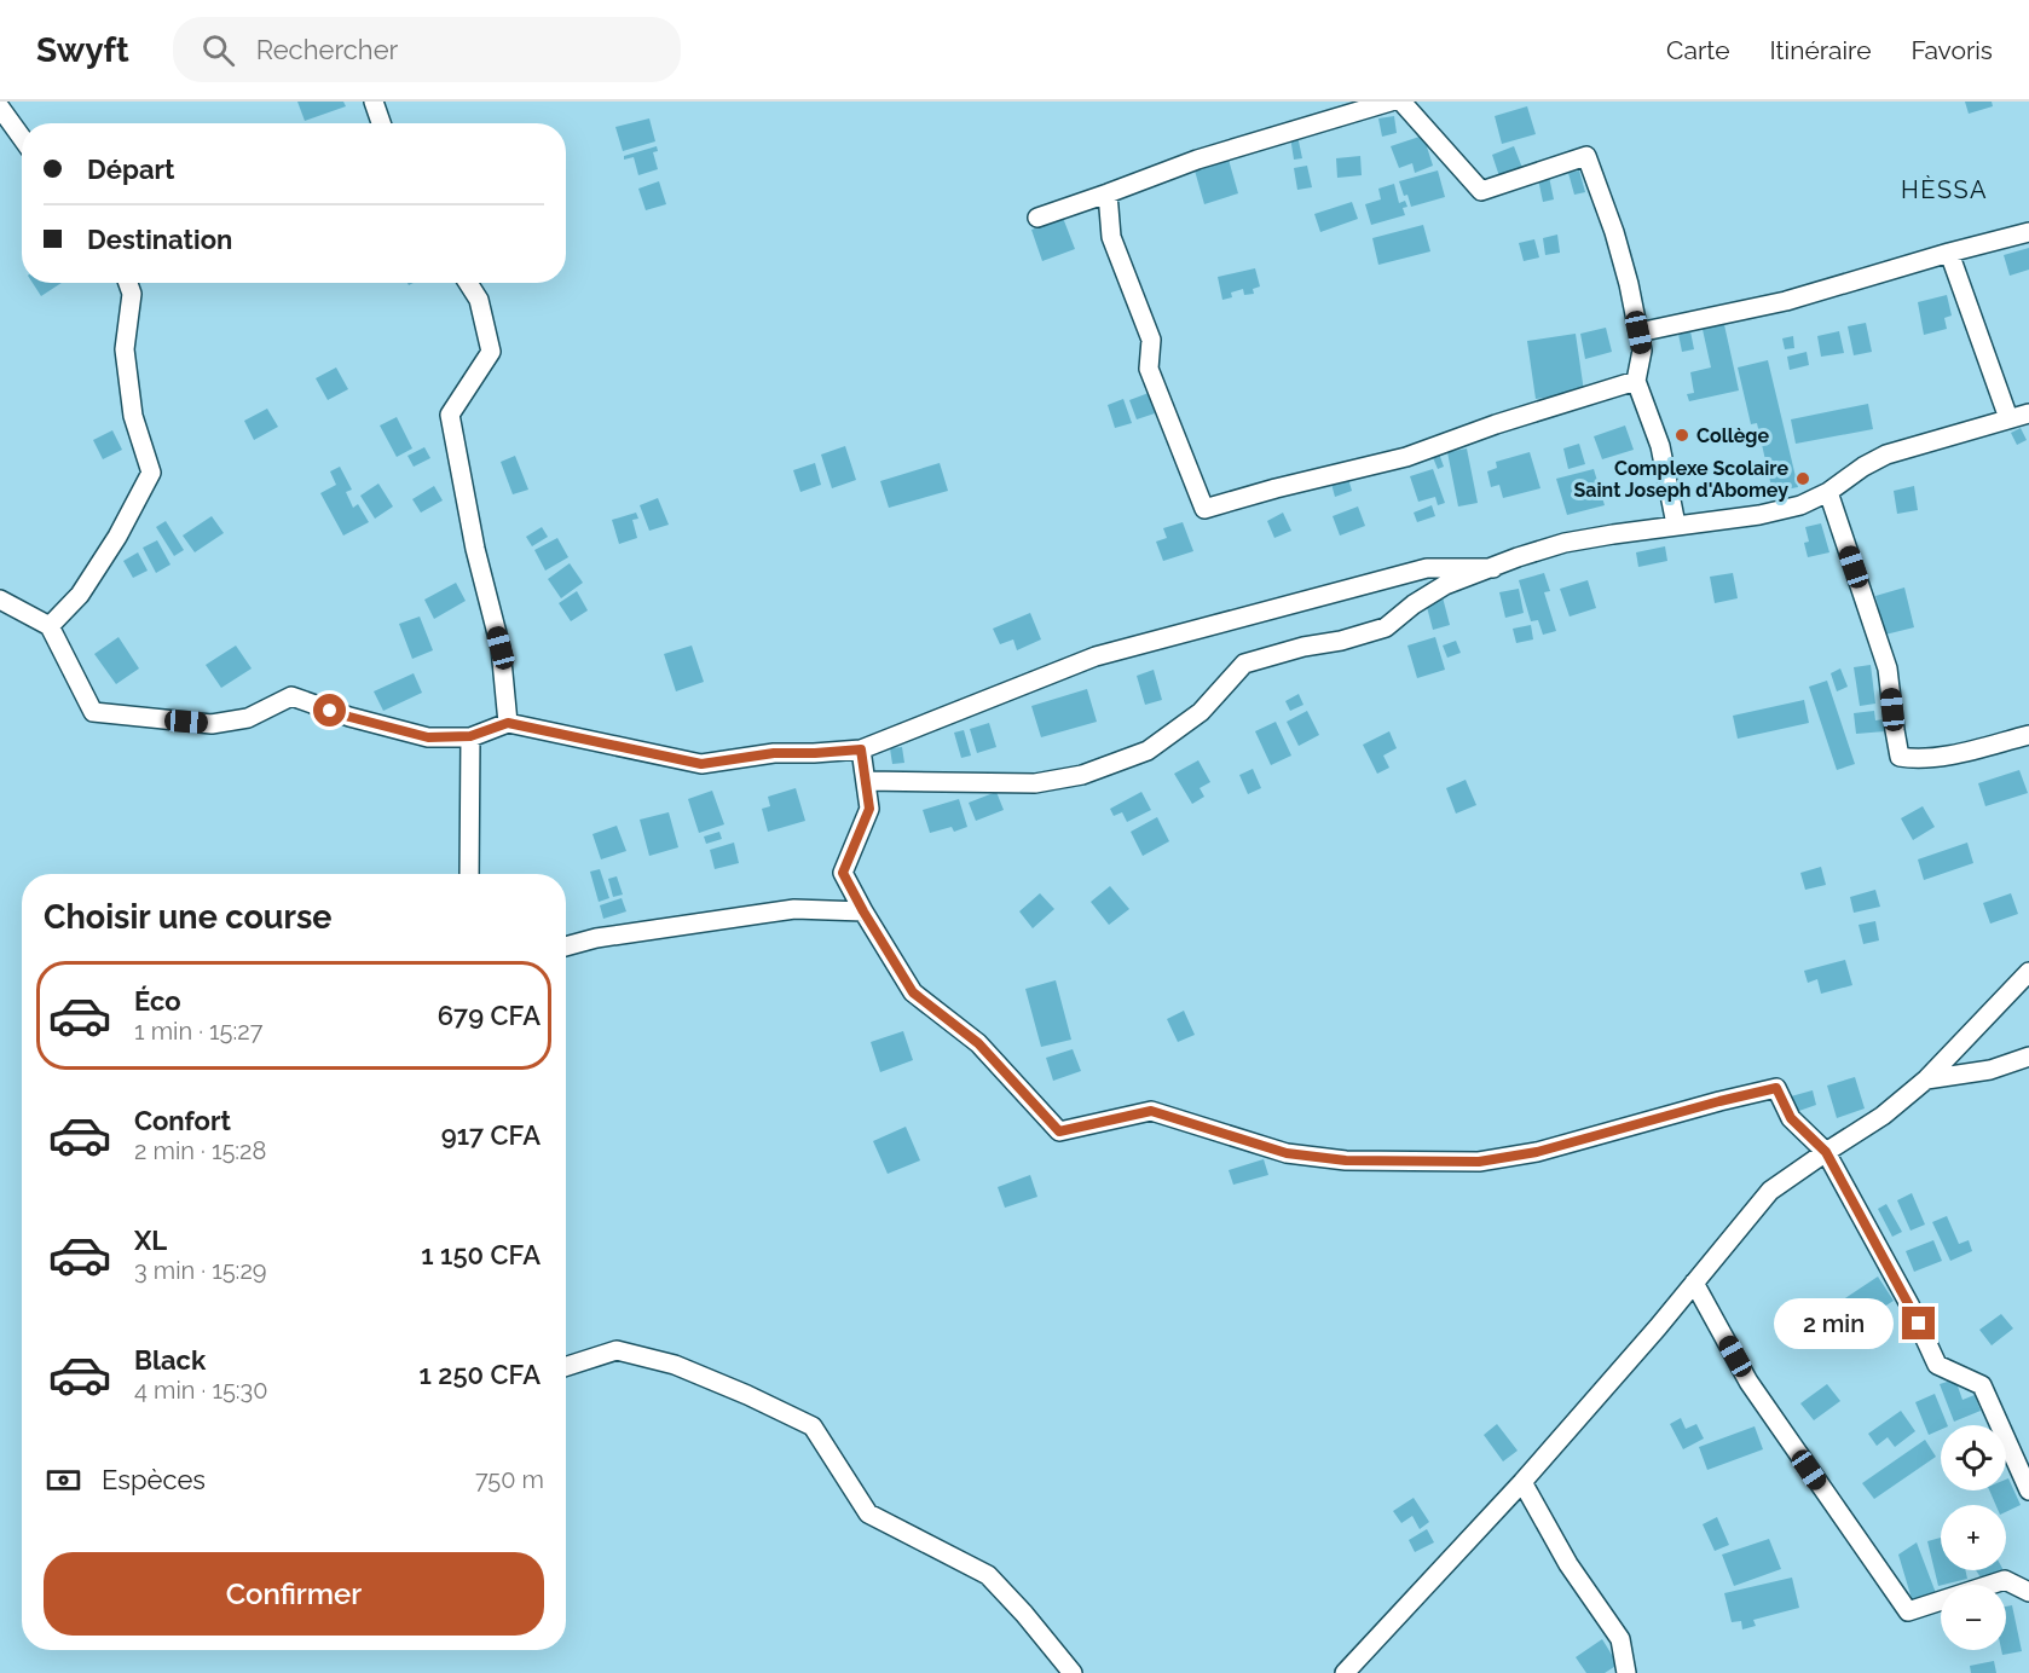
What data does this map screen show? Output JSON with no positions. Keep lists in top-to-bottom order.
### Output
{
  "districts": ["HÈSSA"],
  "places": ["Collège", "Complexe Scolaire Saint Joseph d'Abomey"],
  "page": {
    "header": "Swyft",
    "search": "Rechercher",
    "nav": ["Carte", "Itinéraire", "Favoris"],
    "banner": ["Départ", "Destination"],
    "heading": "Choisir une course",
    "list": [
      {
        "name": "Éco",
        "note": "1 min · 15:27",
        "value": "679 CFA"
      },
      {
        "name": "Confort",
        "note": "2 min · 15:28",
        "value": "917 CFA"
      },
      {
        "name": "XL",
        "note": "3 min · 15:29",
        "value": "1 150 CFA"
      },
      {
        "name": "Black",
        "note": "4 min · 15:30",
        "value": "1 250 CFA"
      }
    ],
    "bubble": "2 min",
    "map_buttons": ["+", "−"],
    "pay": ["Espèces", "750 m"],
    "buttons": "Confirmer"
  }
}
